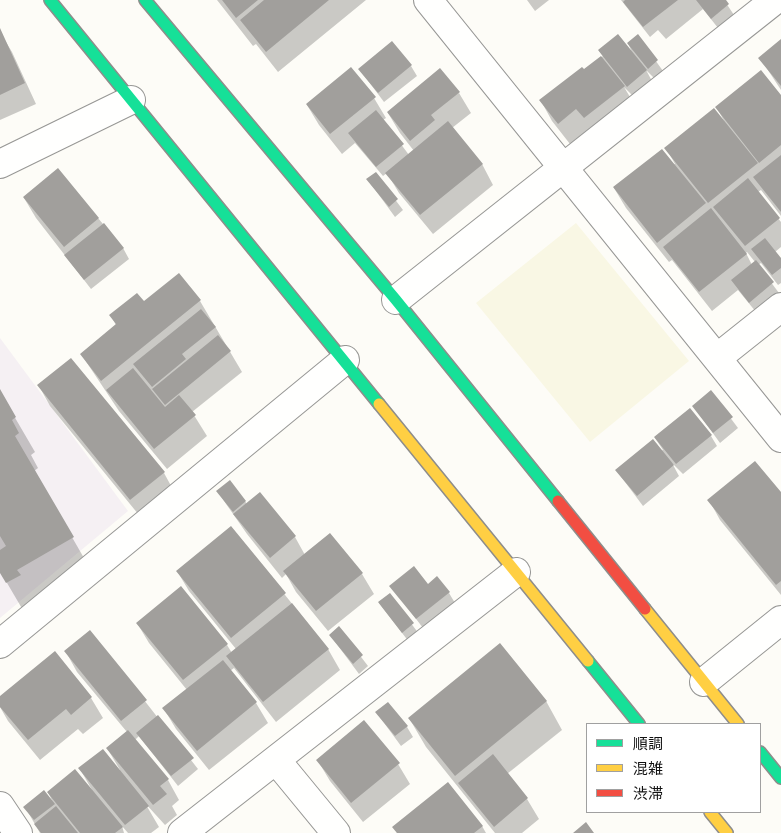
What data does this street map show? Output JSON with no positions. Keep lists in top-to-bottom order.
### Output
{
  "legend": ["順調", "混雑", "渋滞"]
}
